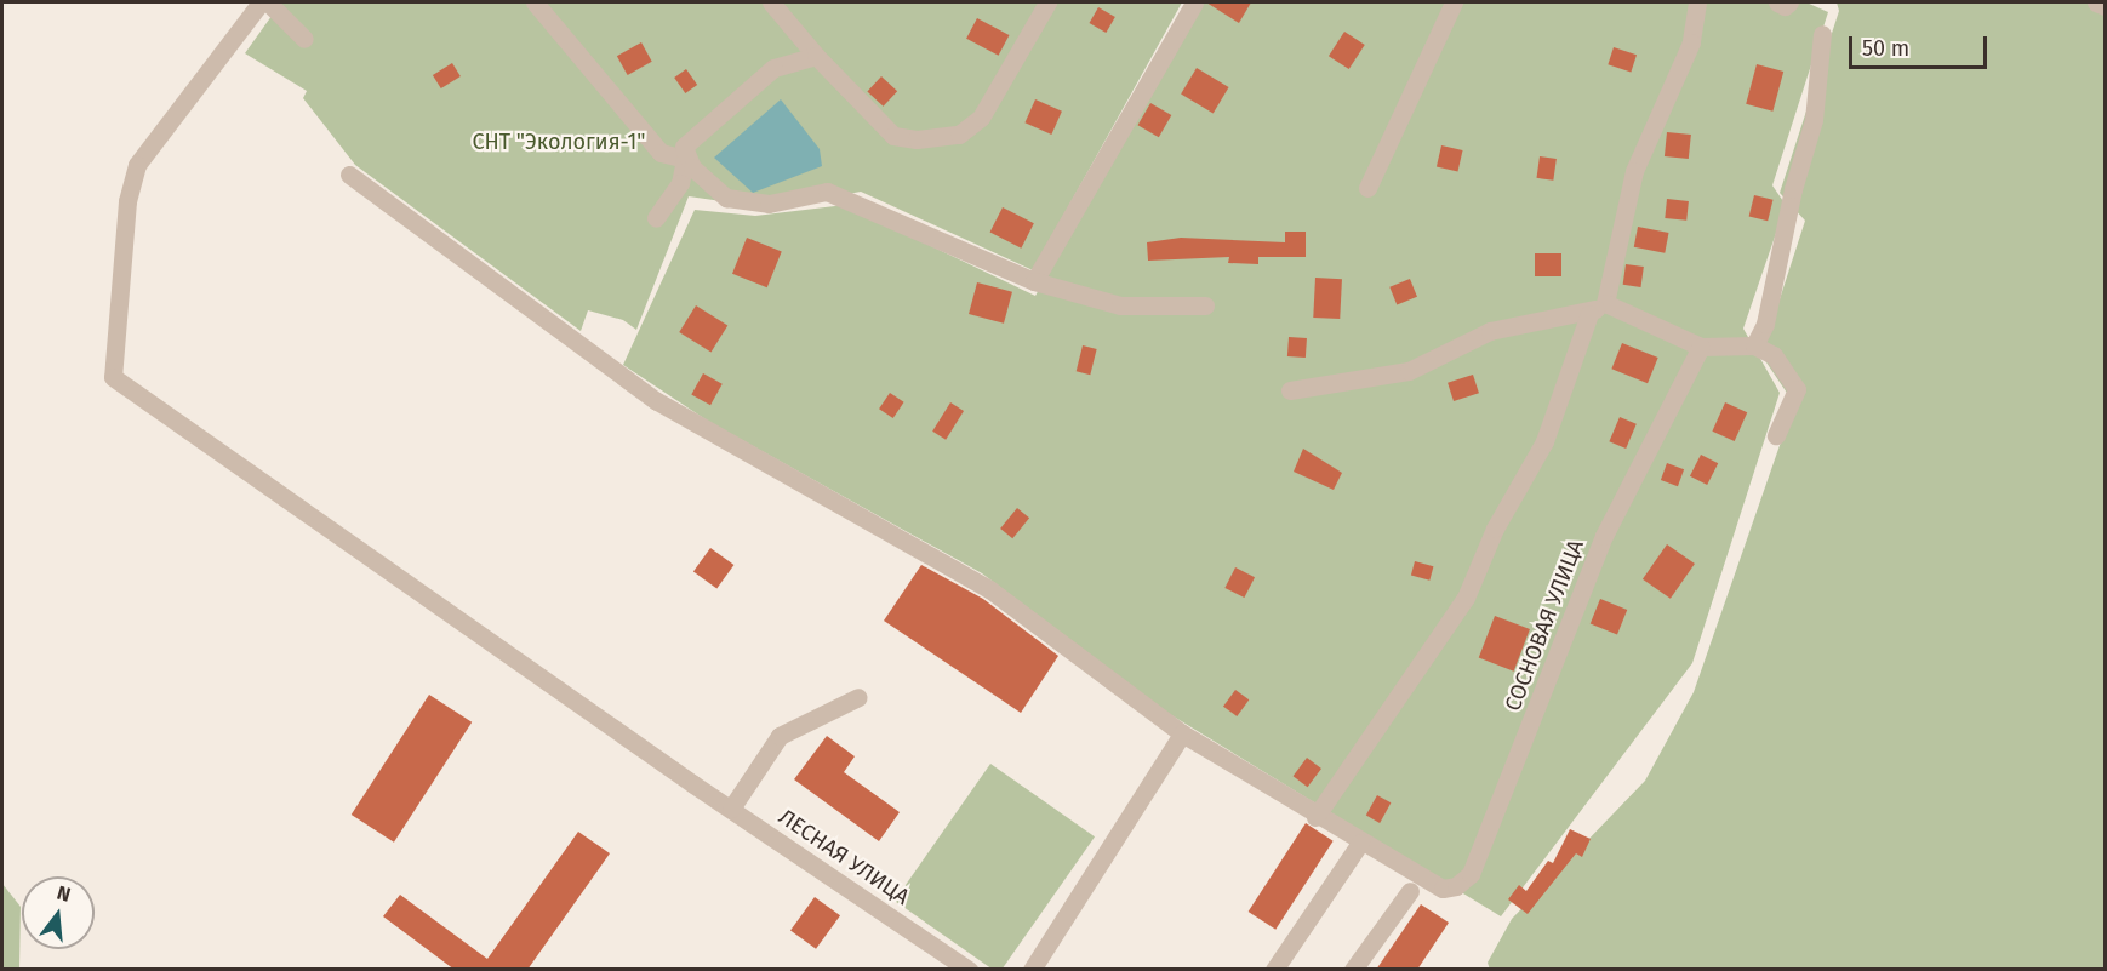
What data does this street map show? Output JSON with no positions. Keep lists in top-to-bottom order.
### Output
{
  "streets": {
    "street": ["СОСНОВАЯ УЛИЦА", "ЛЕСНАЯ УЛИЦА"]
  },
  "parks": ["СНТ \"Экология-1\""],
  "scale_bar": "50 m",
  "north": "top"
}
